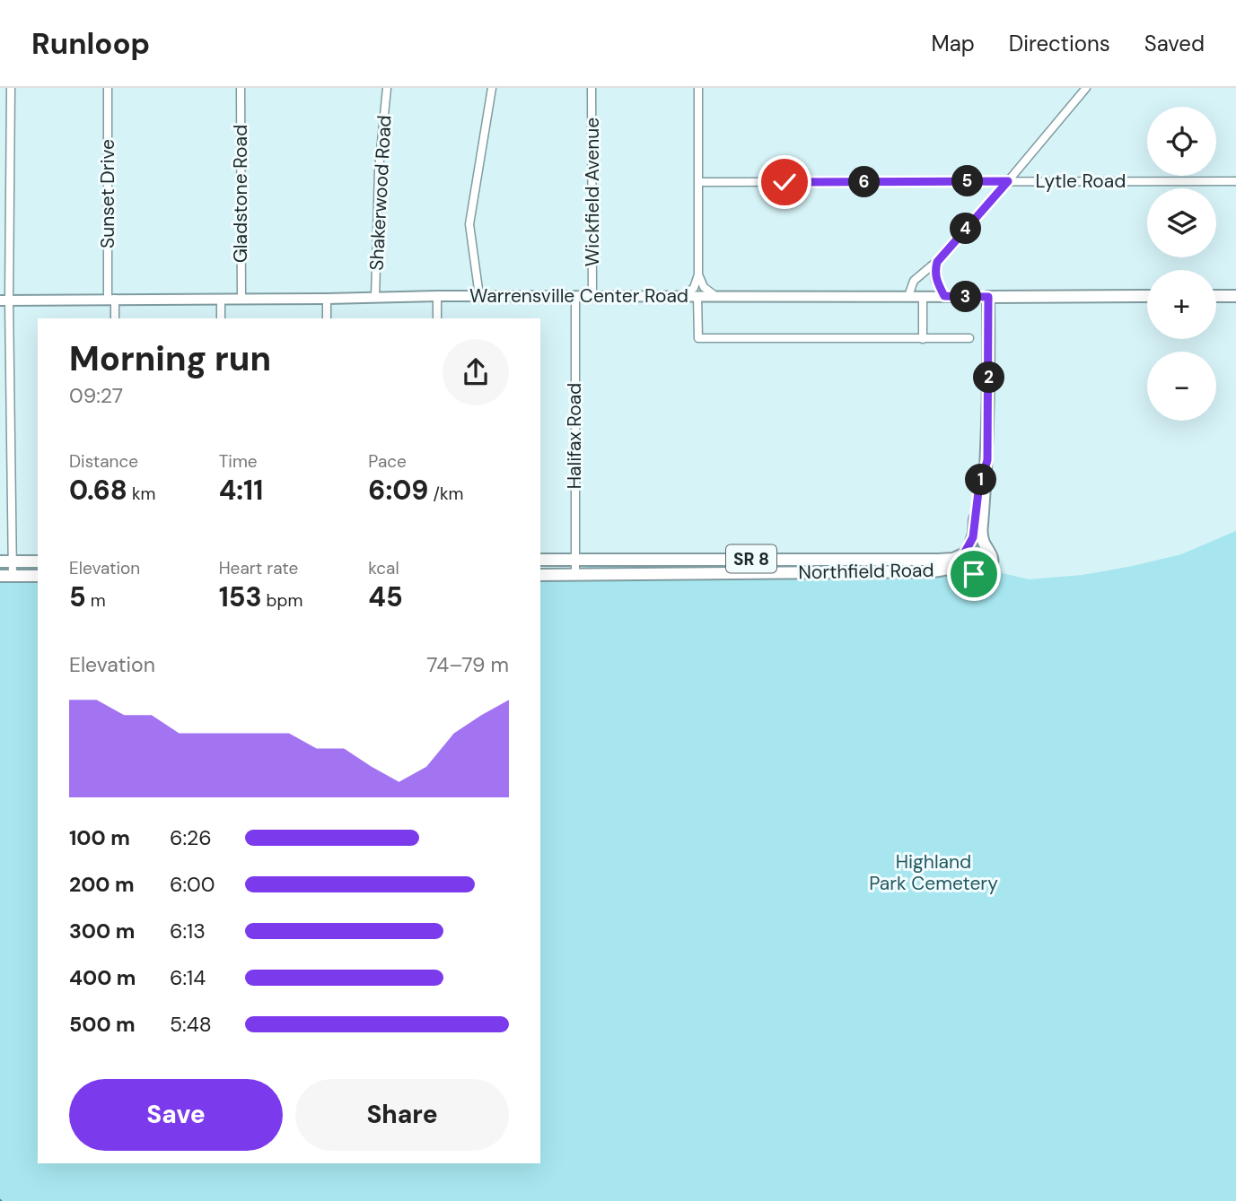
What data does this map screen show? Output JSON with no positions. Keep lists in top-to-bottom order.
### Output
{
  "streets": {
    "main road": ["Warrensville Center Road", "SR 8", "Northfield Road"],
    "street": [
      "Lytle Road",
      "Wickfield Avenue",
      "Shakerwood Road",
      "Sunset Drive",
      "Gladstone Road",
      "Halifax Road"
    ]
  },
  "crossings": [
    ["Wickfield Avenue", "Warrensville Center Road"],
    ["Shakerwood Road", "Warrensville Center Road"],
    ["Sunset Drive", "Warrensville Center Road"],
    ["Gladstone Road", "Warrensville Center Road"],
    ["Warrensville Center Road", "Halifax Road"],
    ["Warrensville Center Road", "SR 8"],
    ["Halifax Road", "Northfield Road"],
    ["SR 8", "Northfield Road"]
  ],
  "parks": ["Highland Park Cemetery"],
  "page": {
    "header": "Runloop",
    "nav": ["Map", "Directions", "Saved"],
    "map_buttons": ["+", "−"],
    "pins": [
      "5",
      "6",
      "4",
      "3",
      "2",
      "1"
    ],
    "heading": ["Morning run", "09:27"],
    "stats": [
      ["Distance", "0.68 km"],
      ["Time", "4:11"],
      ["Pace", "6:09 /km"],
      ["Elevation", "5 m"],
      ["Heart rate", "153 bpm"],
      ["kcal", "45"]
    ],
    "chart": ["Elevation", "74–79 m"],
    "list": [
      {
        "name": "100 m",
        "note": "6:26"
      },
      {
        "name": "200 m",
        "note": "6:00"
      },
      {
        "name": "300 m",
        "note": "6:13"
      },
      {
        "name": "400 m",
        "note": "6:14"
      },
      {
        "name": "500 m",
        "note": "5:48"
      }
    ],
    "buttons": ["Save", "Share"]
  }
}
